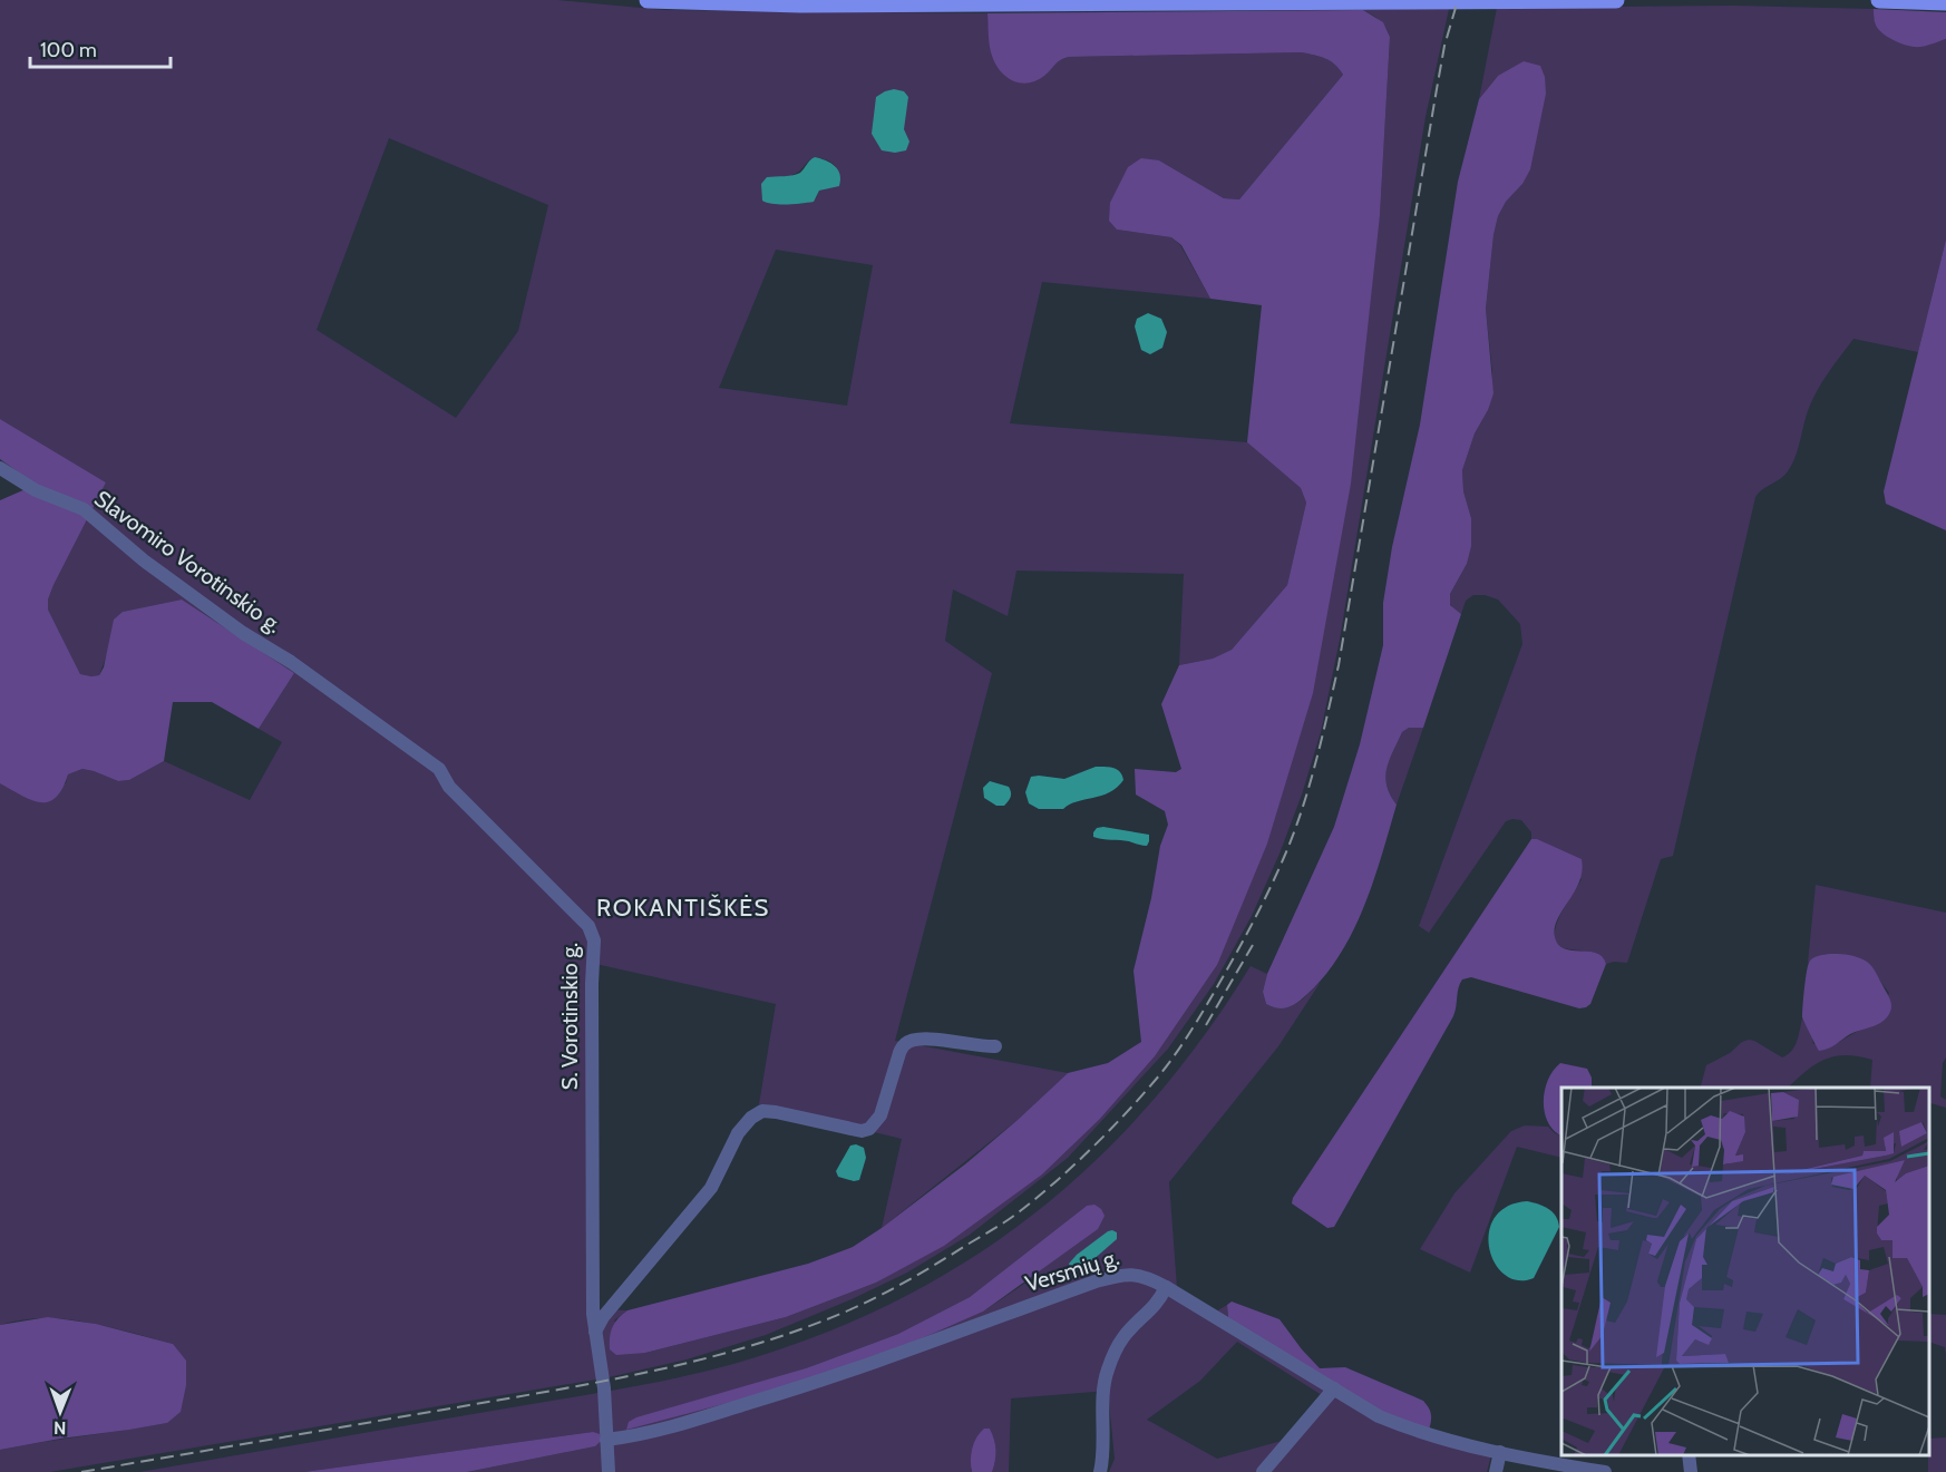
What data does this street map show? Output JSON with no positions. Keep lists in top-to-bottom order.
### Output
{
  "streets": {
    "street": ["Slavomiro Vorotinskio g.", "S. Vorotinskio g.", "Versmių g."]
  },
  "crossings": [
    ["Slavomiro Vorotinskio g.", "S. Vorotinskio g."],
    ["S. Vorotinskio g.", "Versmių g."]
  ],
  "districts": ["ROKANTIŠKĖS"],
  "scale_bar": "100 m",
  "north": "bottom"
}
